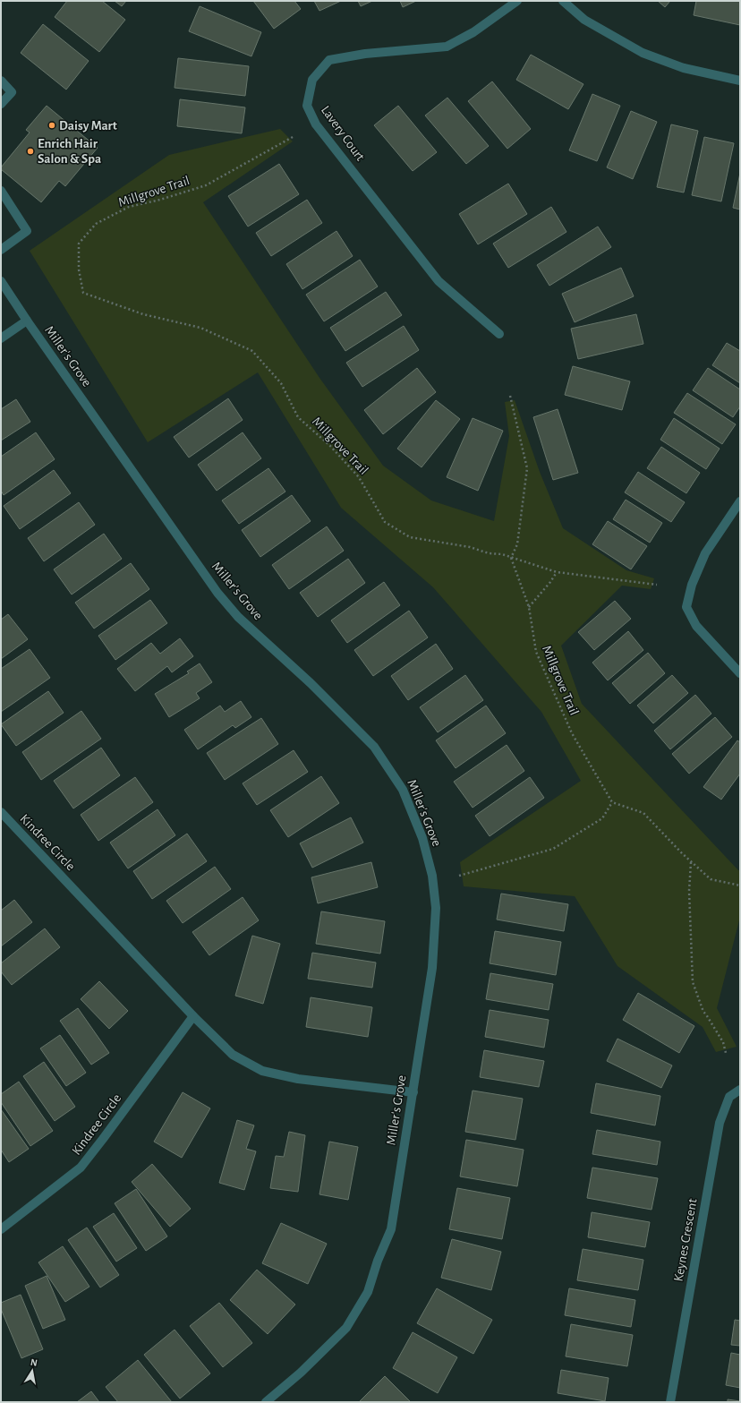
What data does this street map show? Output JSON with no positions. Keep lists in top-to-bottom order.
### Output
{
  "streets": {
    "street": [
      "Lavery Court",
      "Miller's Grove",
      "Kindree Circle",
      "Keynes Crescent"
    ],
    "path": ["Millgrove Trail"]
  },
  "crossings": [
    ["Miller's Grove", "Kindree Circle"]
  ],
  "places": ["Daisy Mart", "Enrich Hair Salon & Spa"],
  "north": "top"
}
